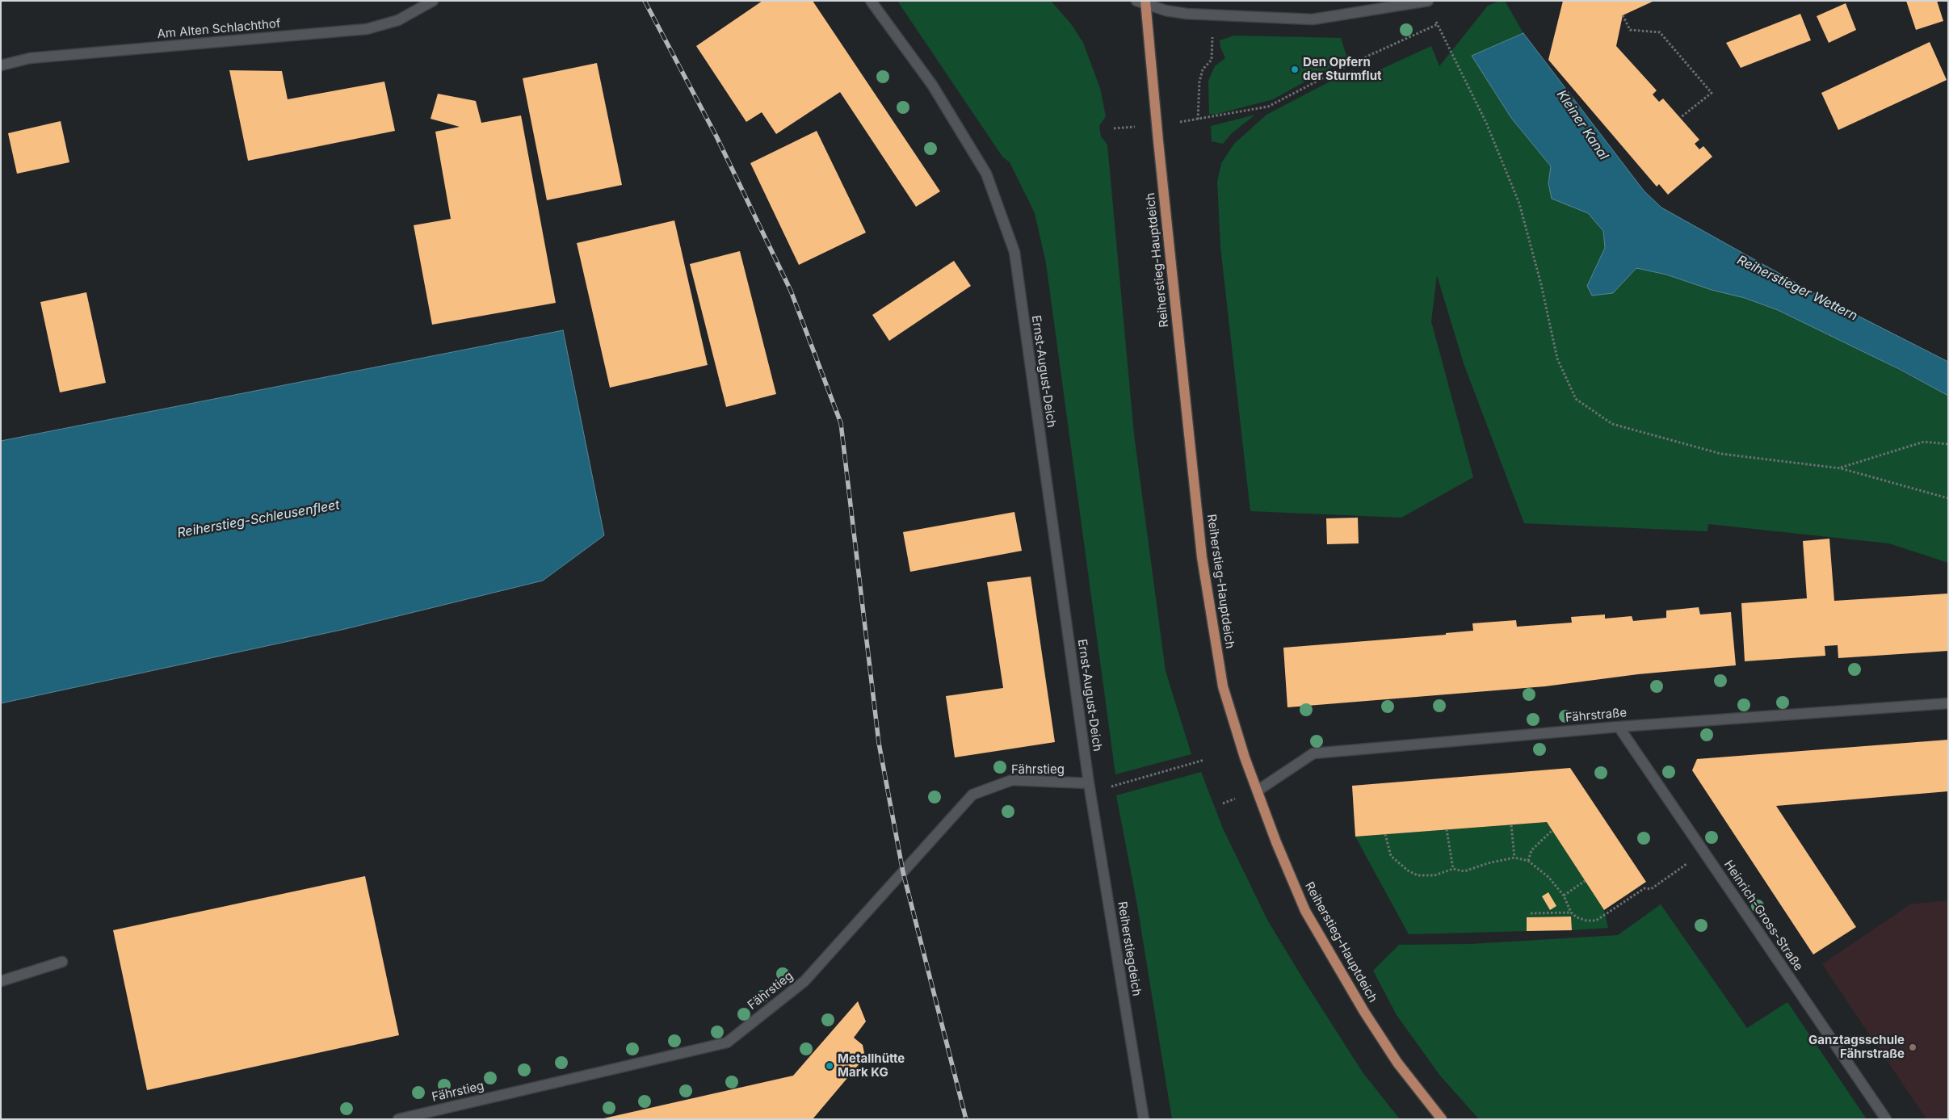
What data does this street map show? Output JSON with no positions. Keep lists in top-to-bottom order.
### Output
{
  "streets": {
    "main road": ["Reiherstieg-Hauptdeich"],
    "street": [
      "Am Alten Schlachthof",
      "Ernst-August-Deich",
      "Fährstraße",
      "Fährstieg",
      "Heinrich-Gross-Straße",
      "Reiherstiegdeich"
    ]
  },
  "crossings": [
    ["Reiherstieg-Hauptdeich", "Fährstraße"],
    ["Ernst-August-Deich", "Fährstieg"],
    ["Ernst-August-Deich", "Reiherstiegdeich"],
    ["Fährstraße", "Heinrich-Gross-Straße"],
    ["Fährstieg", "Reiherstiegdeich"]
  ],
  "water": ["Kleiner Kanal", "Reiherstieger Wettern", "Reiherstieg-Schleusenfleet"],
  "places": ["Den Opfern der Sturmflut", "Ganztagsschule Fährstraße", "Metallhütte Mark KG"]
}
